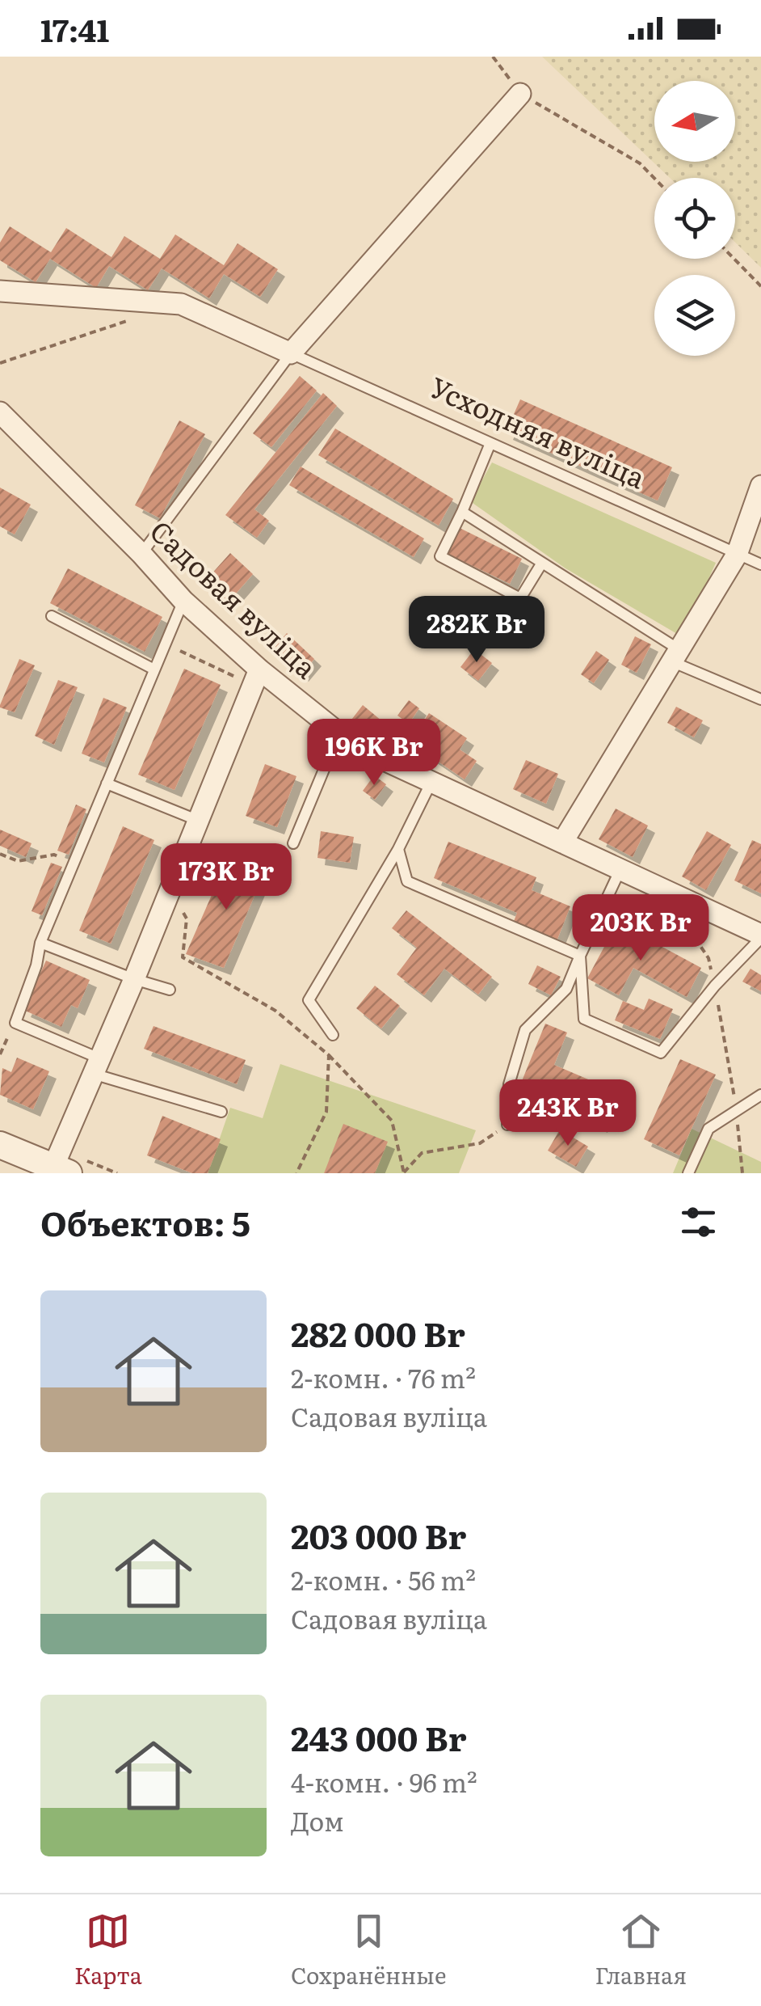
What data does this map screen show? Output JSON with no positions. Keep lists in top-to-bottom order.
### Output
{
  "streets": {
    "street": ["Усходняя вуліца", "Садовая вуліца"]
  },
  "north": "left",
  "page": {
    "status": "17:41",
    "price": [
      "282K Br",
      "196K Br",
      "173K Br",
      "203K Br",
      "243K Br"
    ],
    "heading": "Объектов: 5",
    "list": [
      {
        "name": "282 000 Br",
        "note": "2-комн. · 76 m² · Садовая вуліца"
      },
      {
        "name": "203 000 Br",
        "note": "2-комн. · 56 m² · Садовая вуліца"
      },
      {
        "name": "243 000 Br",
        "note": "4-комн. · 96 m² · Дом"
      }
    ],
    "tabs": ["Карта", "Сохранённые", "Главная"]
  }
}
